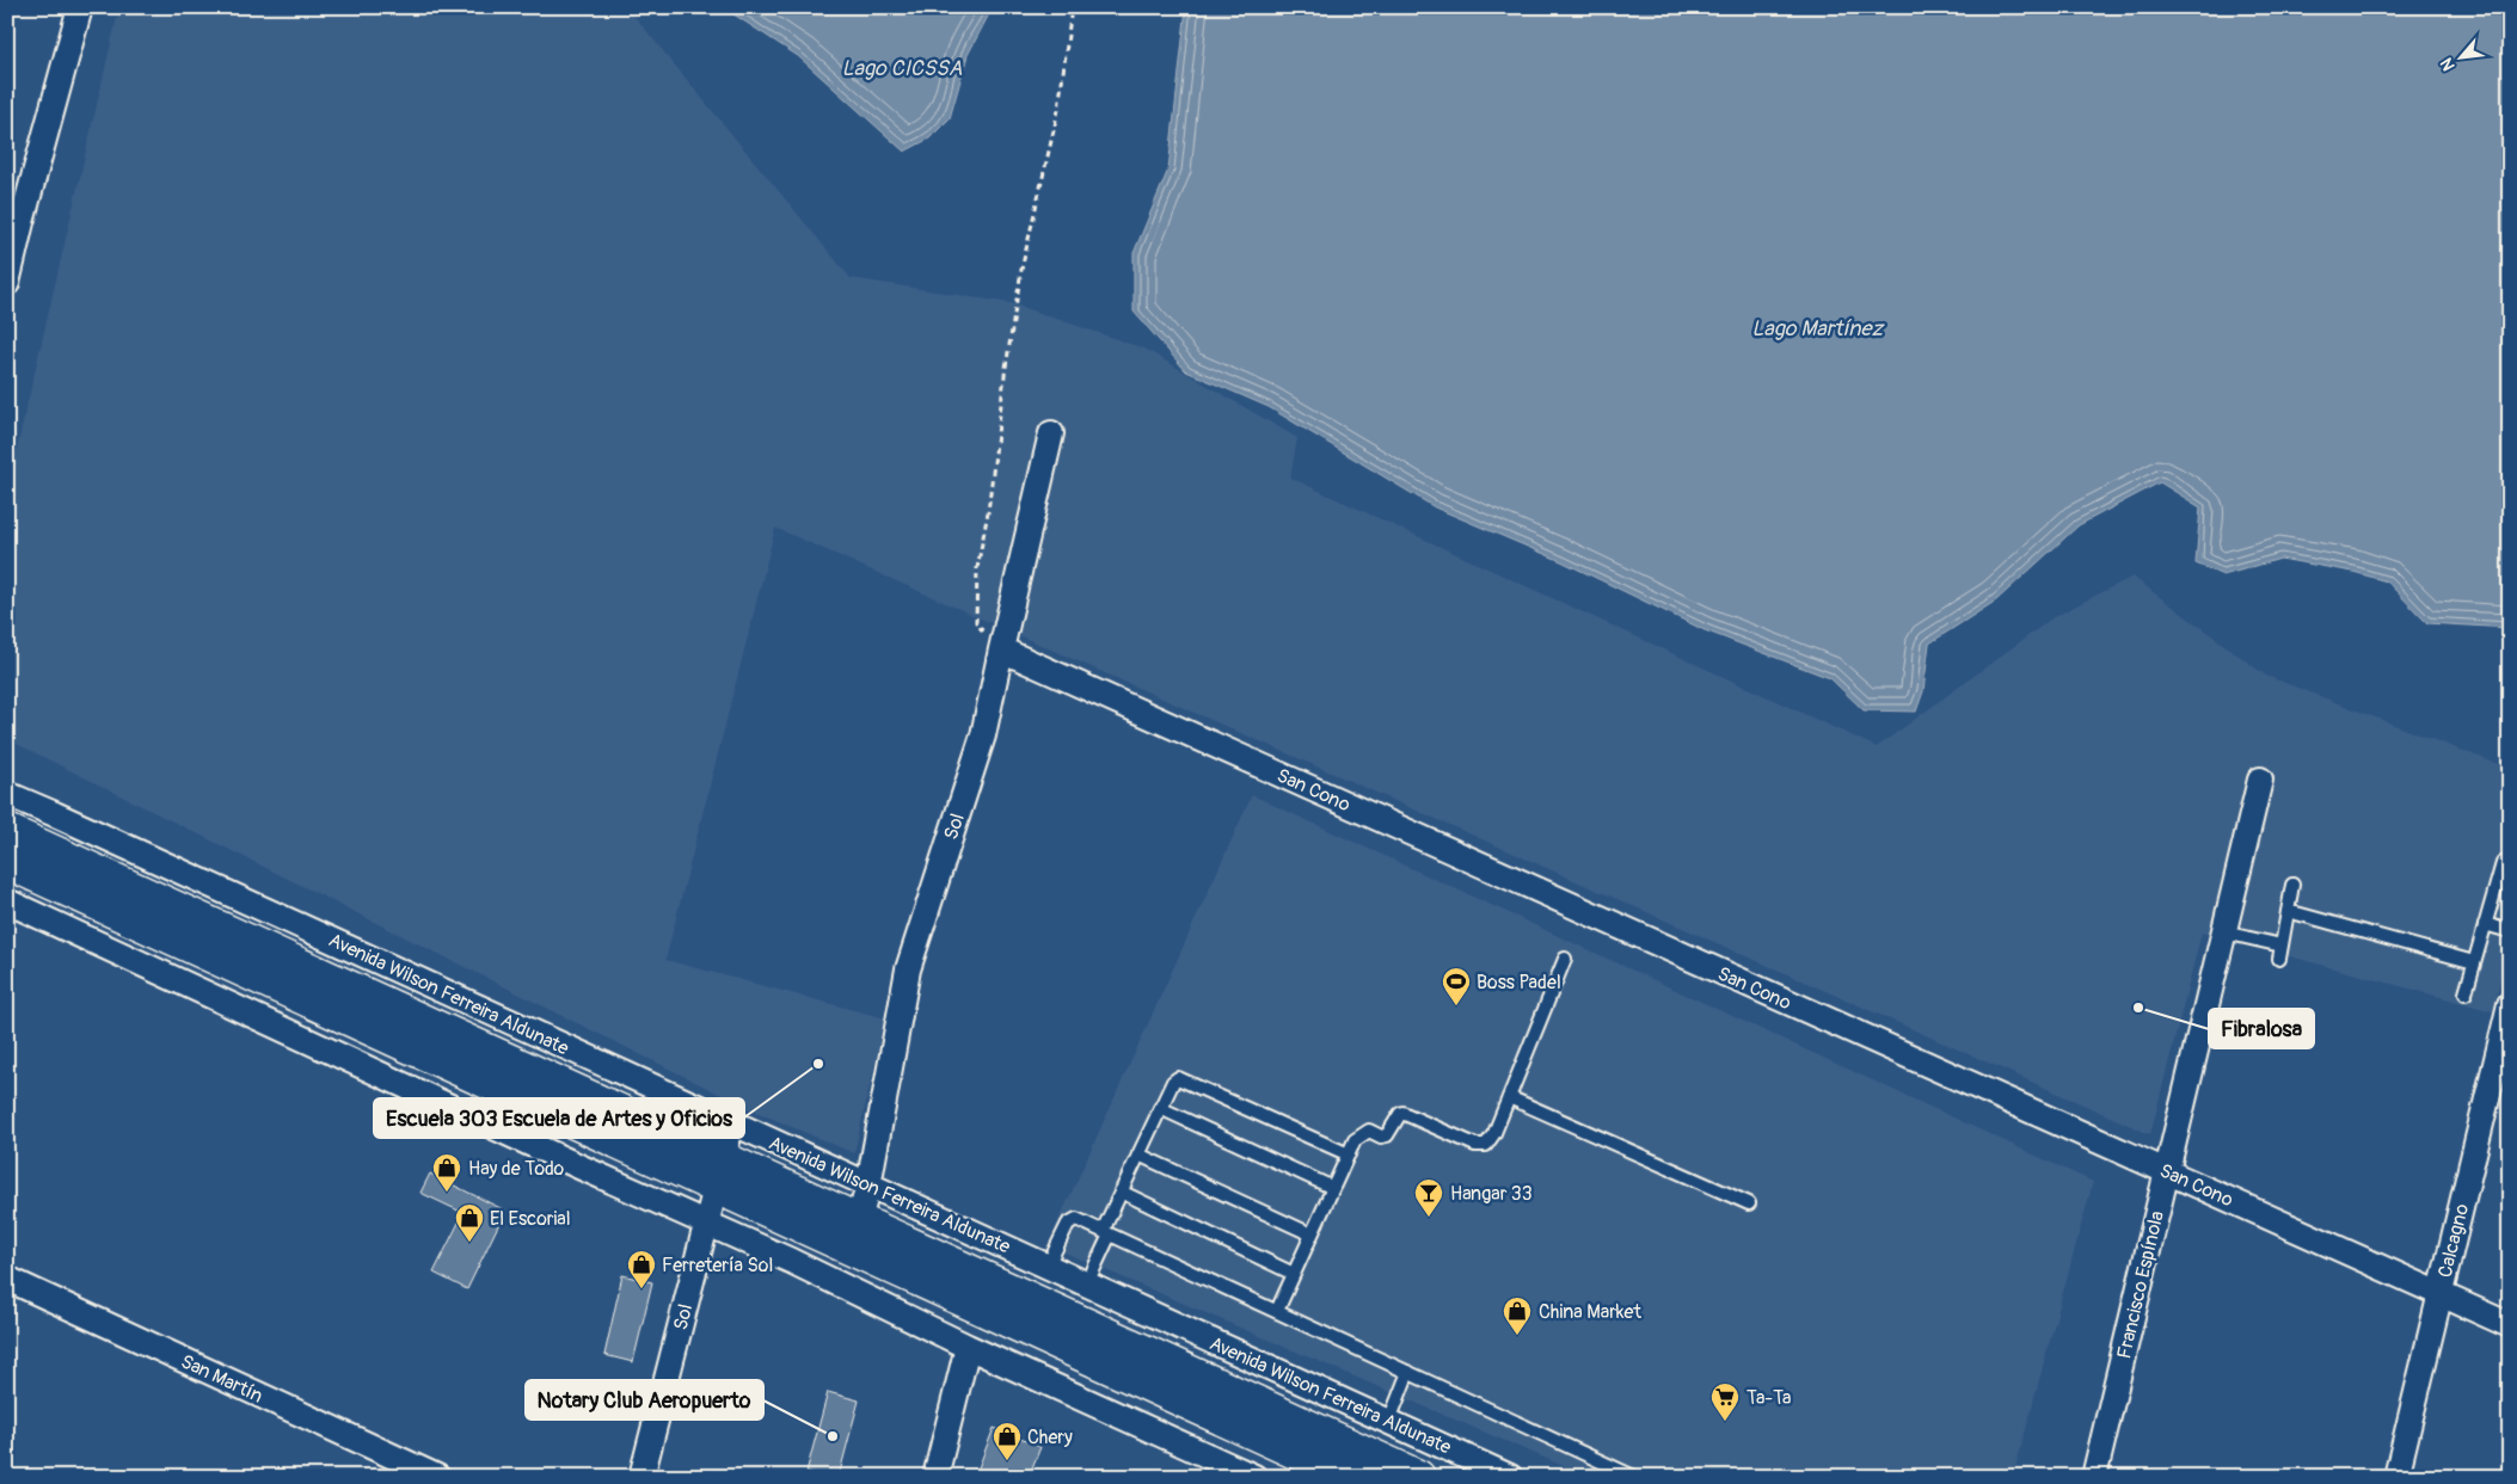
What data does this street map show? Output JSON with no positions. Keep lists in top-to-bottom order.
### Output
{
  "streets": {
    "main road": ["Avenida Wilson Ferreira Aldunate"],
    "street": [
      "San Cono",
      "Sol",
      "Calcagno",
      "Francisco Espínola",
      "San Martín"
    ]
  },
  "crossings": [
    ["San Cono", "Sol"],
    ["San Cono", "Calcagno"],
    ["San Cono", "Francisco Espínola"],
    ["Sol", "Avenida Wilson Ferreira Aldunate"]
  ],
  "water": ["Lago CICSSA", "Lago Martínez"],
  "places": {
    "sports": ["Boss Padel"],
    "other": ["Fibralosa", "Escuela 303 Escuela de Artes y Oficios", "Notary Club Aeropuerto"],
    "shop": [
      "Hay de Todo",
      "El Escorial",
      "Ferretería Sol",
      "China Market",
      "Chery"
    ],
    "bar": ["Hangar 33"],
    "supermarket": ["Ta-Ta"]
  },
  "north": "bottom left"
}
